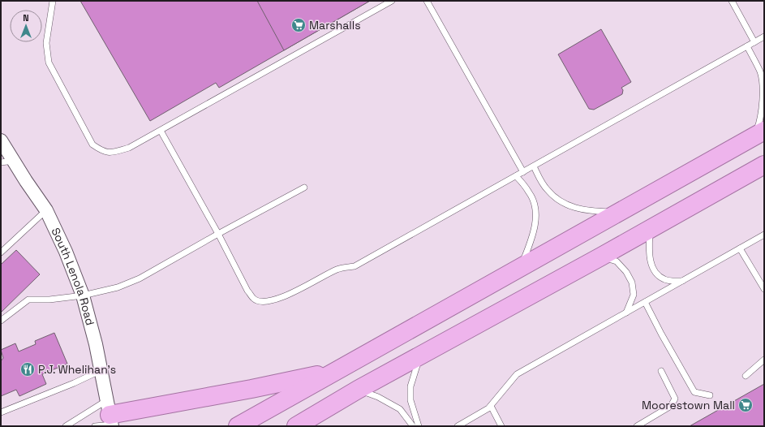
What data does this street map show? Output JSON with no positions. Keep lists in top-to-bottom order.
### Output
{
  "streets": {
    "street": ["South Lenola Road"]
  },
  "places": {
    "supermarket": ["Marshalls", "Moorestown Mall"],
    "restaurant": ["P.J. Whelihan's"]
  },
  "north": "top"
}
